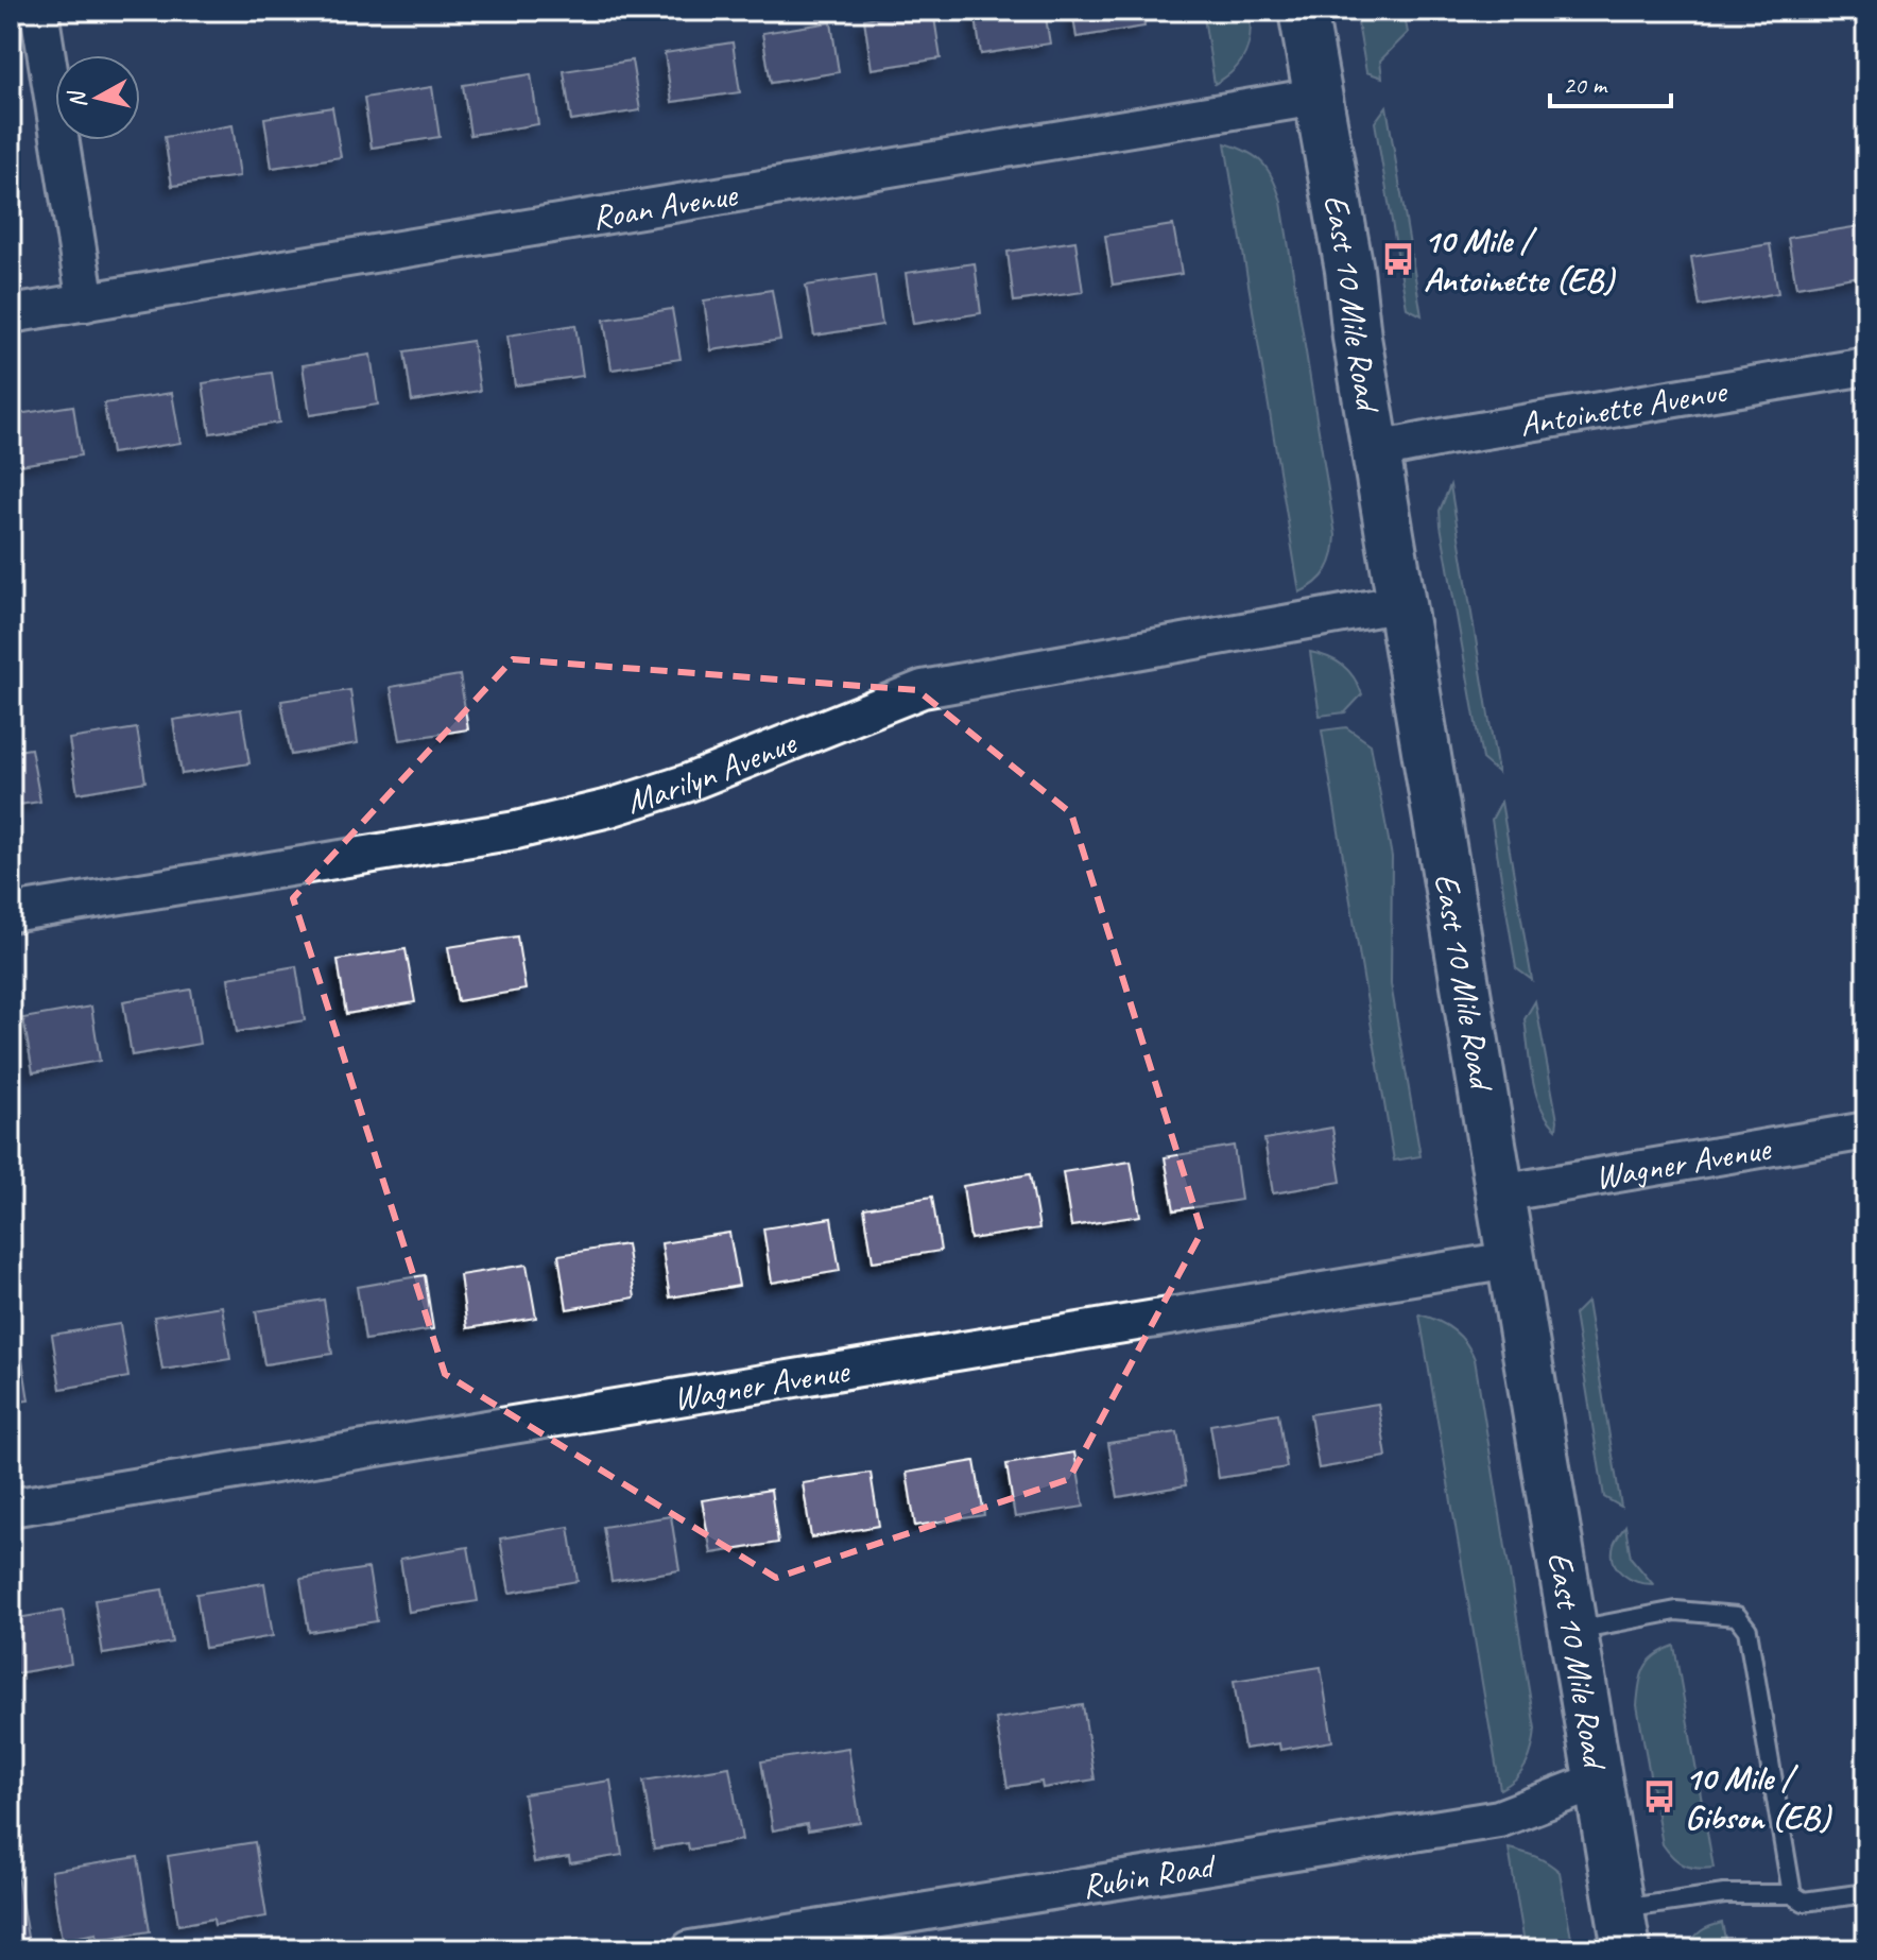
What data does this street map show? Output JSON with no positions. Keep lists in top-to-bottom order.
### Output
{
  "streets": {
    "main road": ["East 10 Mile Road"],
    "street": [
      "Roan Avenue",
      "Antoinette Avenue",
      "Marilyn Avenue",
      "Wagner Avenue",
      "Rubin Road"
    ]
  },
  "crossings": [
    ["Roan Avenue", "East 10 Mile Road"],
    ["East 10 Mile Road", "Antoinette Avenue"],
    ["East 10 Mile Road", "Marilyn Avenue"],
    ["East 10 Mile Road", "Wagner Avenue"],
    ["East 10 Mile Road", "Rubin Road"]
  ],
  "places": {
    "bus stop": ["10 Mile / Antoinette (EB)", "10 Mile / Gibson (EB)"]
  },
  "scale_bar": "20 m",
  "north": "left"
}
